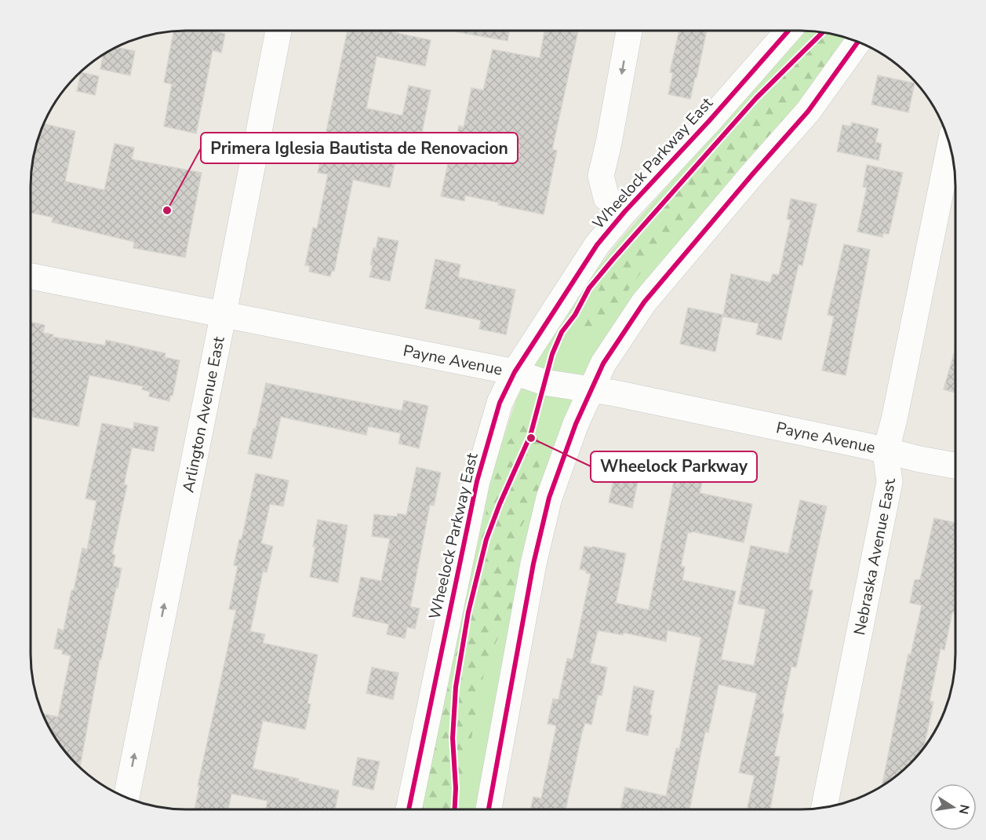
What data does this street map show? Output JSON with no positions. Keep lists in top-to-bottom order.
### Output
{
  "streets": {
    "street": [
      "Wheelock Parkway East",
      "Payne Avenue",
      "Arlington Avenue East",
      "Nebraska Avenue East"
    ]
  },
  "crossings": [
    ["Wheelock Parkway East", "Payne Avenue"],
    ["Payne Avenue", "Arlington Avenue East"],
    ["Payne Avenue", "Nebraska Avenue East"]
  ],
  "one_way": ["Arlington Avenue East"],
  "places": ["Primera Iglesia Bautista de Renovacion", "Wheelock Parkway"],
  "north": "right"
}
